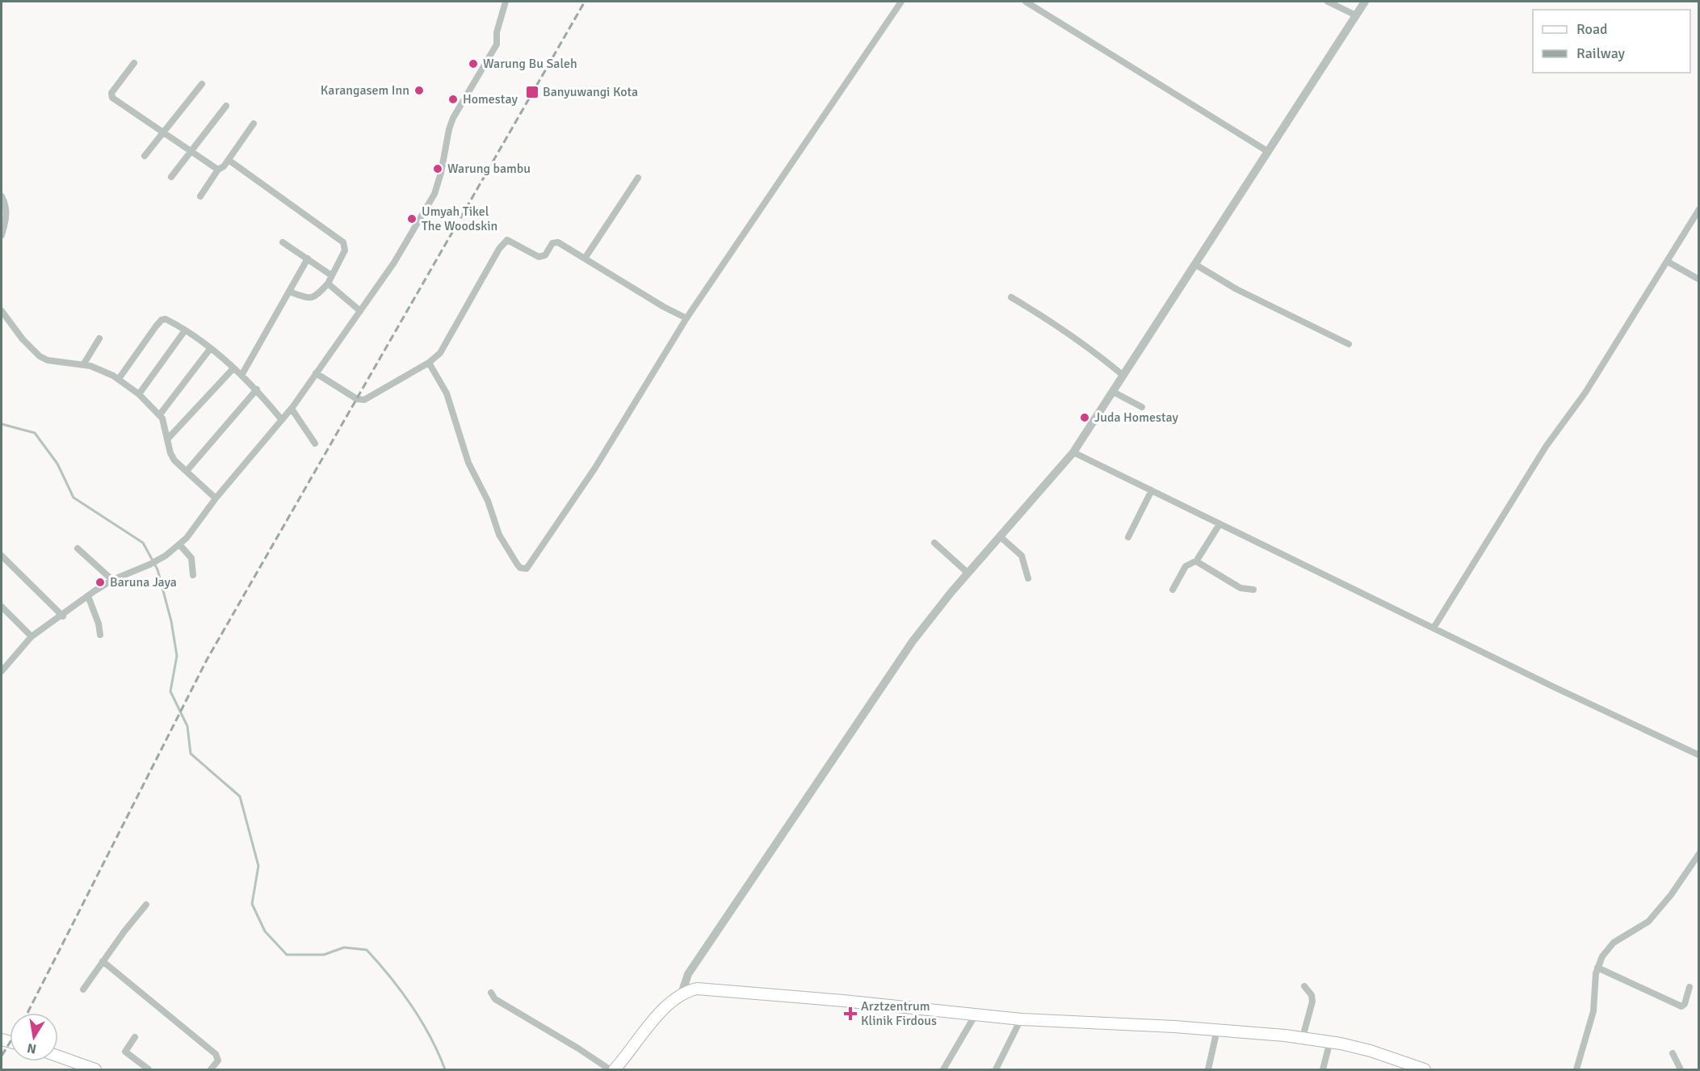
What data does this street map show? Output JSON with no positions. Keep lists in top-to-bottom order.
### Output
{
  "places": {
    "other": [
      "Warung Bu Saleh",
      "Karangasem Inn",
      "Homestay",
      "Warung bambu",
      "Umyah Tikel The Woodskin",
      "Juda Homestay",
      "Baruna Jaya"
    ],
    "transit": ["Banyuwangi Kota"],
    "health": ["Arztzentrum Klinik Firdous"]
  },
  "legend": ["Road", "Railway"],
  "north": "bottom"
}
